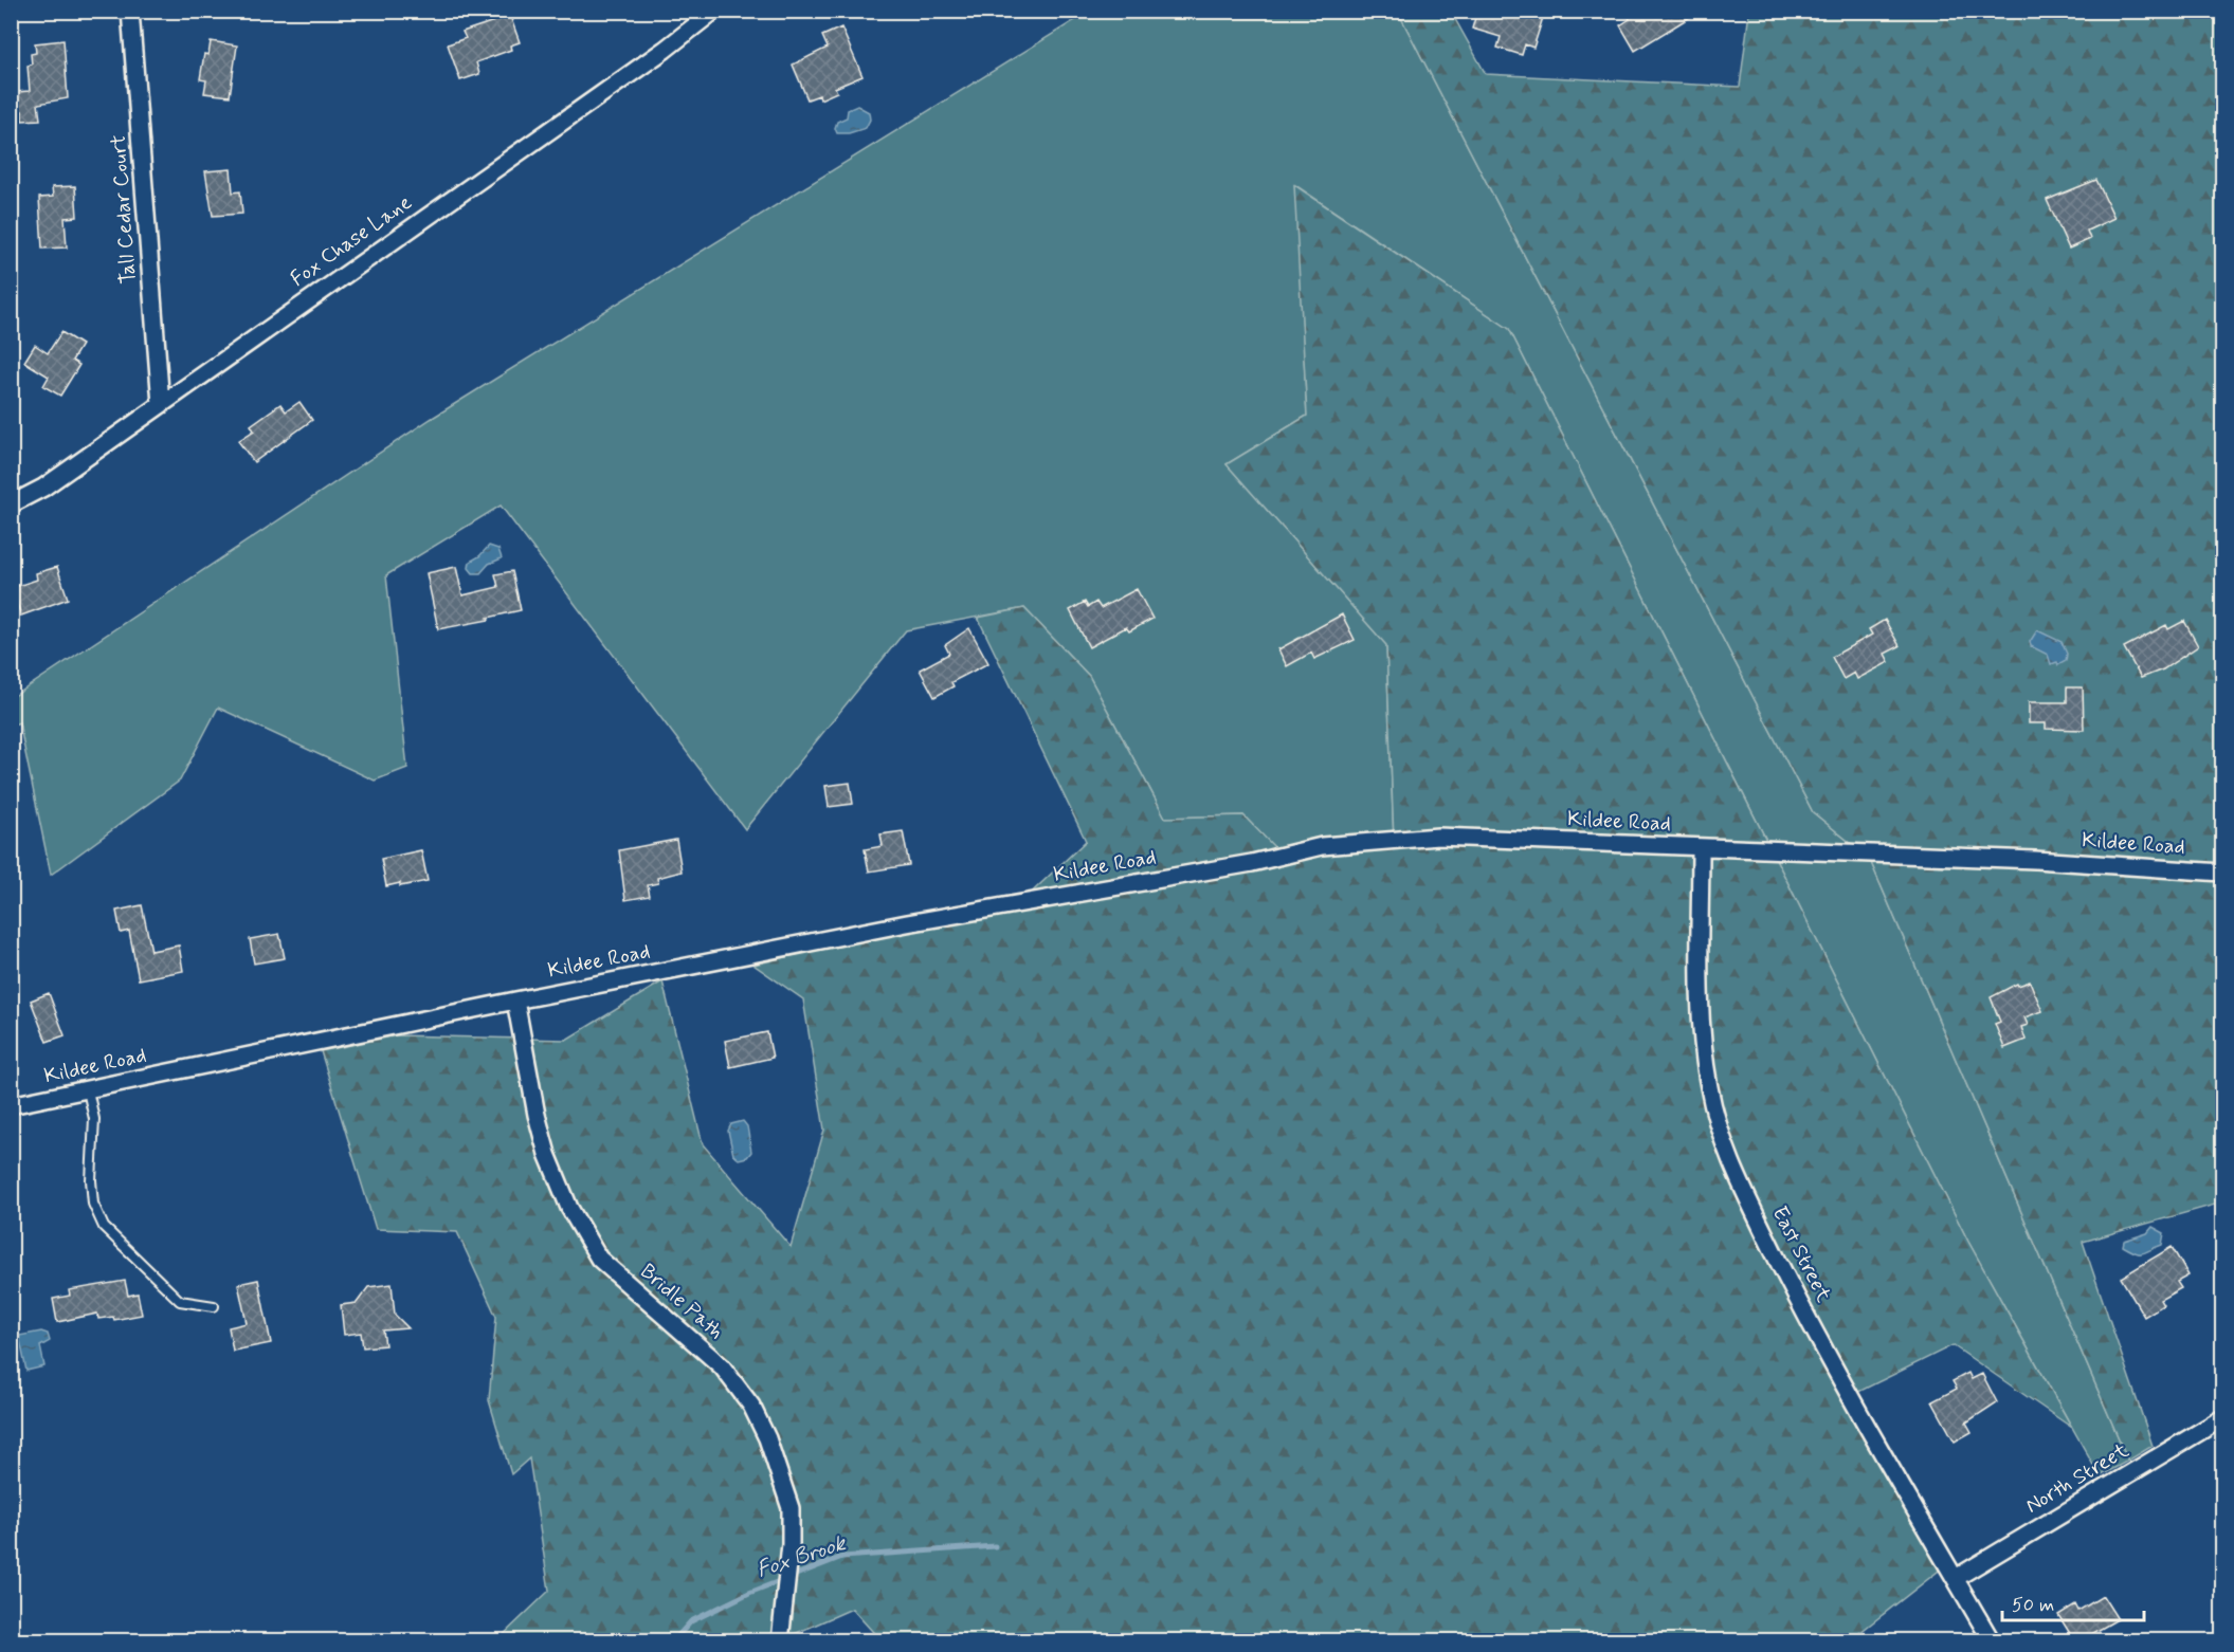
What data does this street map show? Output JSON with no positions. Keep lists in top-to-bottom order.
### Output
{
  "streets": {
    "street": [
      "Tall Cedar Court",
      "Fox Chase Lane",
      "Kildee Road",
      "East Street",
      "Bridle Path",
      "North Street"
    ]
  },
  "crossings": [
    ["Tall Cedar Court", "Fox Chase Lane"],
    ["Kildee Road", "East Street"],
    ["Kildee Road", "Bridle Path"],
    ["East Street", "North Street"]
  ],
  "water": ["Fox Brook"],
  "scale_bar": "50 m"
}
